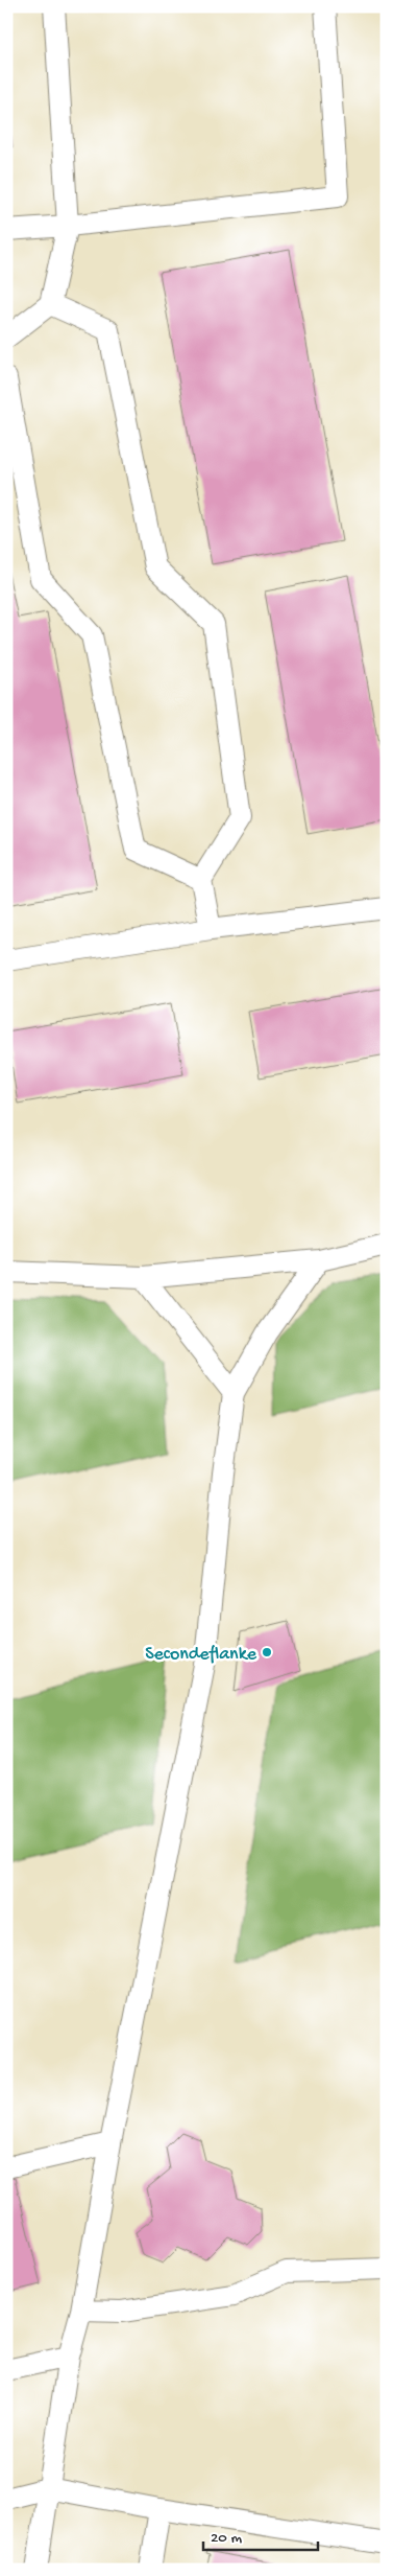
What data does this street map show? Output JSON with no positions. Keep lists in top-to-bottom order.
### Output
{
  "places": ["Secondeflanke"],
  "scale_bar": "20 m"
}
